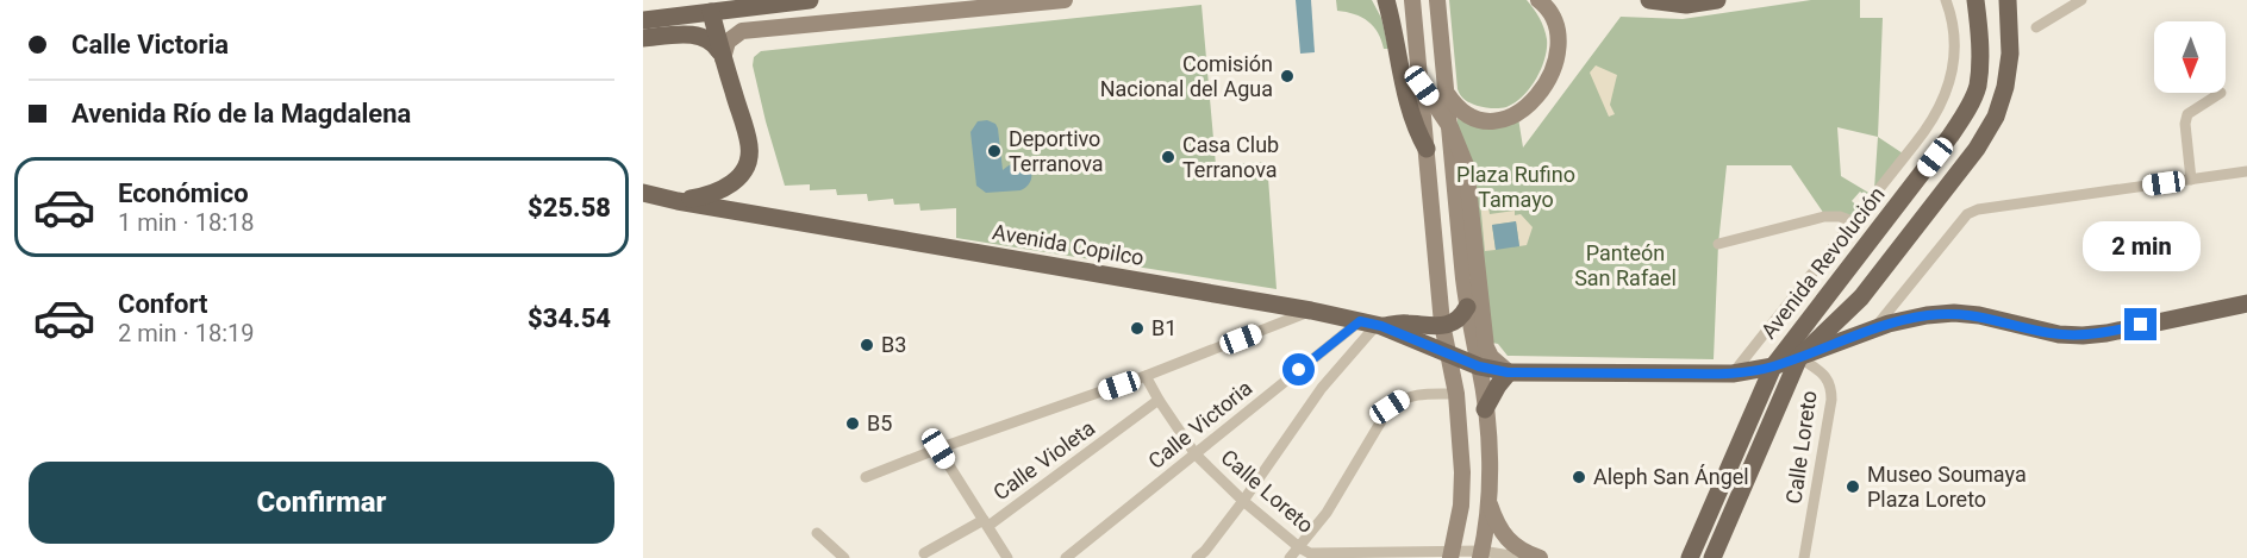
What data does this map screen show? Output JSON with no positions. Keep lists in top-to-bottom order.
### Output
{
  "streets": {
    "main road": ["Avenida Copilco", "Avenida Revolución"],
    "street": ["Calle Victoria", "Calle Loreto", "Calle Violeta"]
  },
  "crossings": [
    ["Avenida Copilco", "Avenida Revolución"],
    ["Avenida Copilco", "Calle Victoria"],
    ["Avenida Copilco", "Calle Loreto"],
    ["Avenida Revolución", "Calle Loreto"],
    ["Calle Victoria", "Calle Loreto"],
    ["Calle Loreto", "Calle Violeta"]
  ],
  "parks": ["Plaza Rufino Tamayo", "Panteón San Rafael"],
  "places": [
    "Comisión Nacional del Agua",
    "Deportivo Terranova",
    "Casa Club Terranova",
    "B1",
    "B3",
    "B5",
    "Aleph San Ángel",
    "Museo Soumaya Plaza Loreto"
  ],
  "north": "bottom",
  "page": {
    "banner": ["Calle Victoria", "Avenida Río de la Magdalena"],
    "list": [
      {
        "name": "Económico",
        "note": "1 min · 18:18",
        "value": "$25.58"
      },
      {
        "name": "Confort",
        "note": "2 min · 18:19",
        "value": "$34.54"
      }
    ],
    "bubble": "2 min",
    "buttons": "Confirmar"
  }
}
